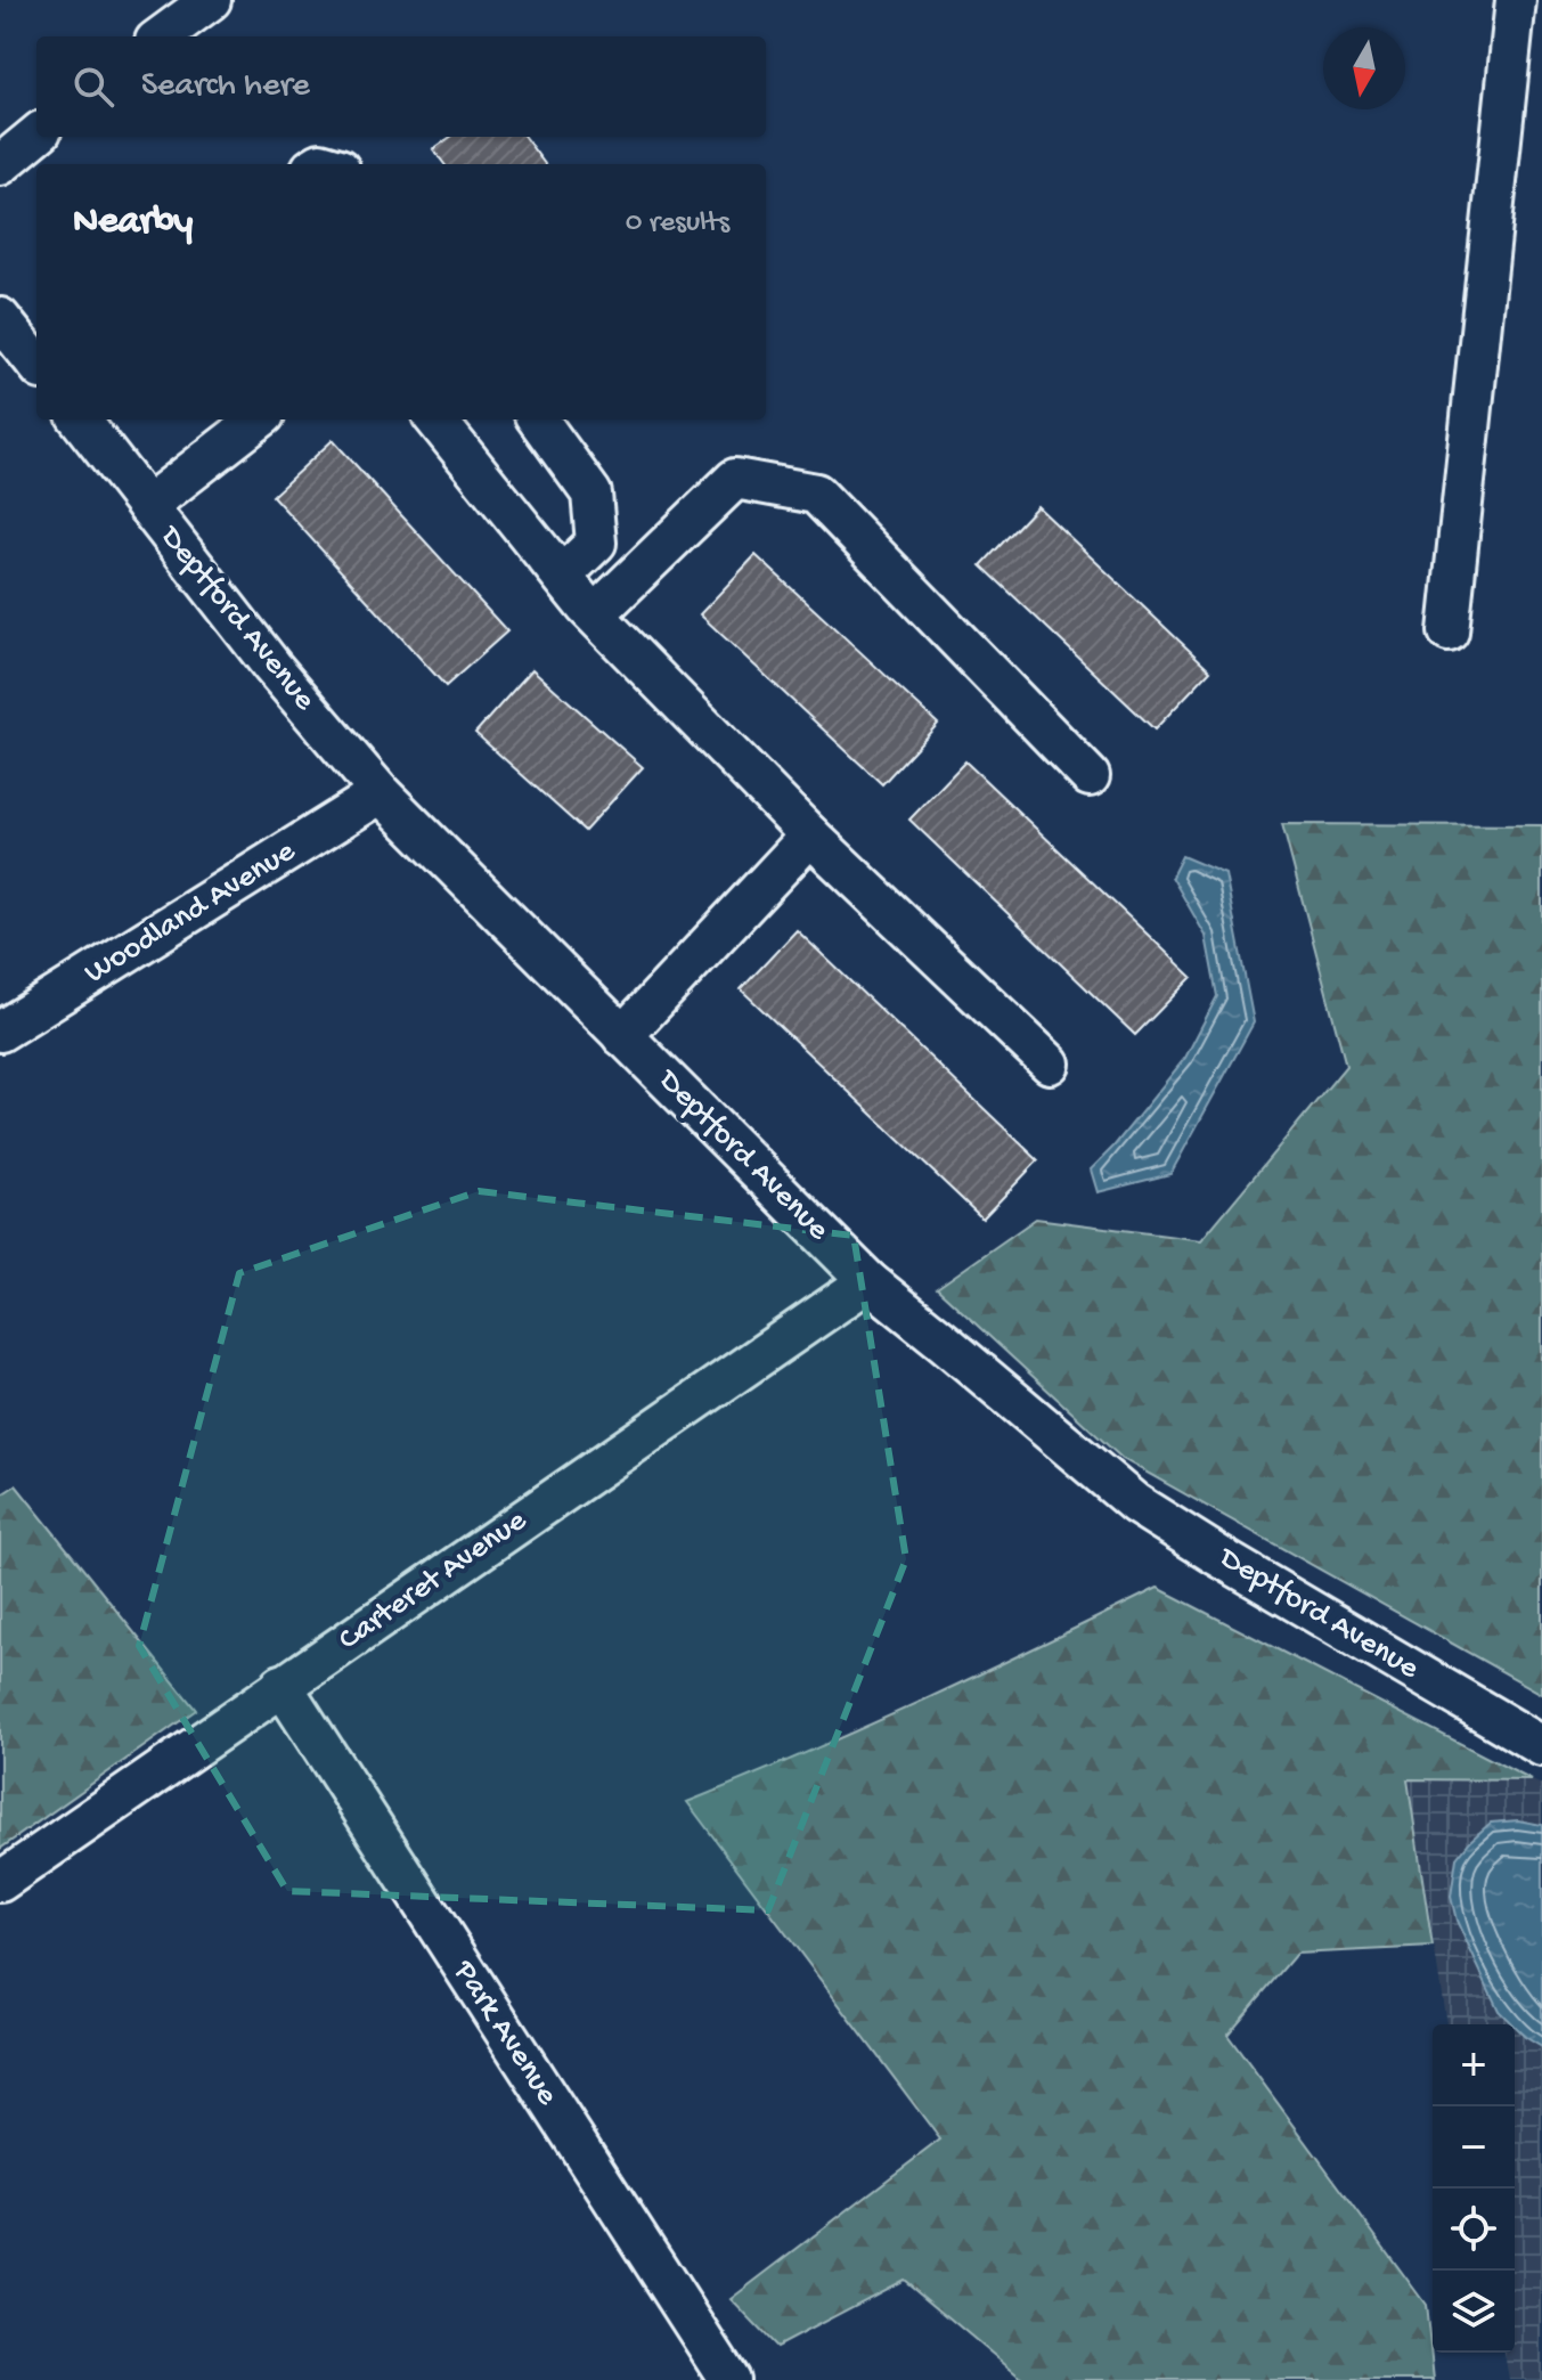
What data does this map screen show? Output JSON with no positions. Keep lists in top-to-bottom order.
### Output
{
  "streets": {
    "street": [
      "Deptford Avenue",
      "Woodland Avenue",
      "Carteret Avenue",
      "Park Avenue"
    ]
  },
  "crossings": [
    ["Deptford Avenue", "Woodland Avenue"],
    ["Deptford Avenue", "Carteret Avenue"],
    ["Carteret Avenue", "Park Avenue"]
  ],
  "north": "bottom",
  "page": {
    "search": "Search here",
    "heading": ["Nearby", "0 results"],
    "map_buttons": ["+", "−"]
  }
}
